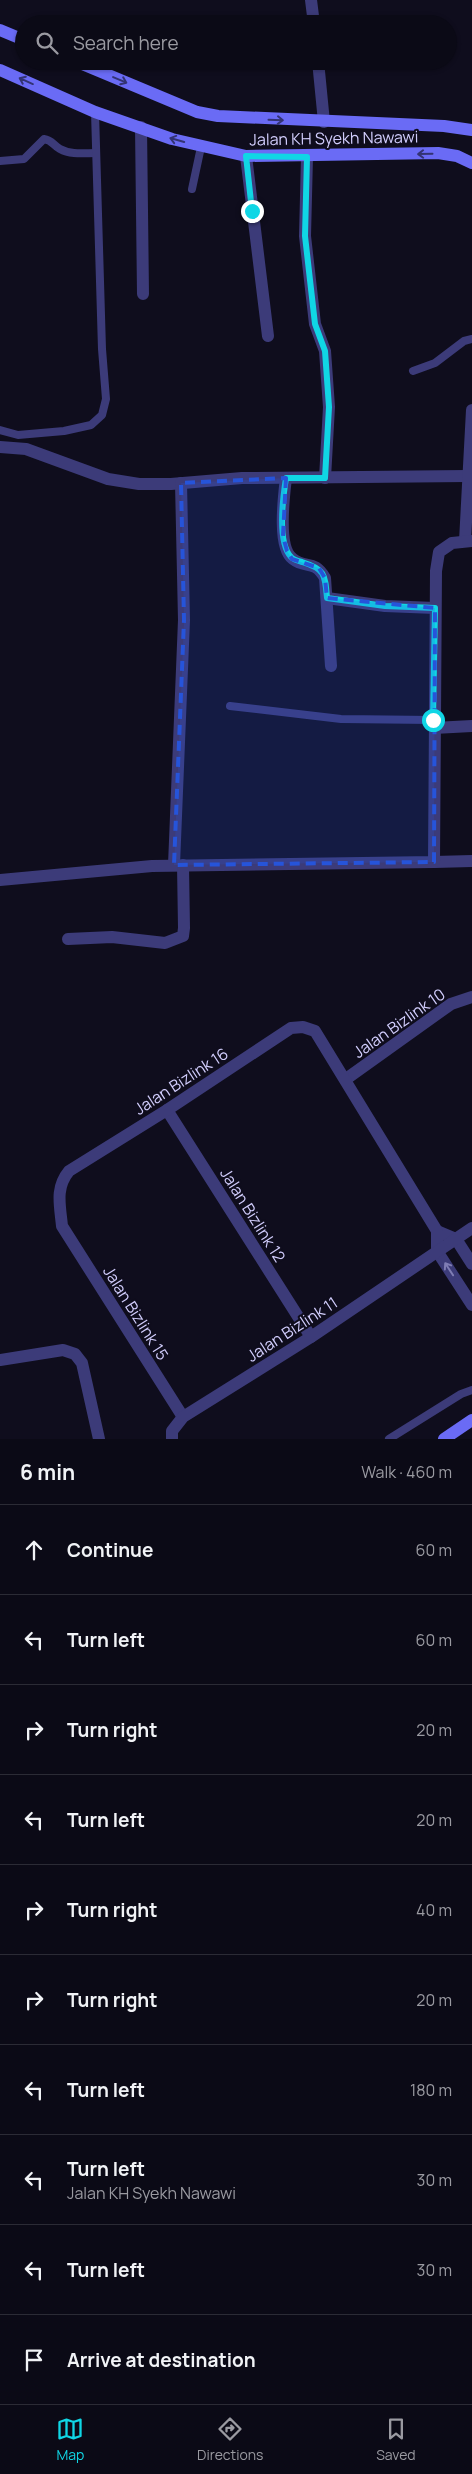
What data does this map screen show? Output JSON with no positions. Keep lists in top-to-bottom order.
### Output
{
  "streets": {
    "main road": ["Jalan KH Syekh Nawawi"],
    "street": [
      "Jalan Bizlink 10",
      "Jalan Bizlink 16",
      "Jalan Bizlink 12",
      "Jalan Bizlink 15",
      "Jalan Bizlink 11"
    ]
  },
  "crossings": [
    ["Jalan Bizlink 10", "Jalan Bizlink 16"],
    ["Jalan Bizlink 16", "Jalan Bizlink 12"],
    ["Jalan Bizlink 16", "Jalan Bizlink 15"],
    ["Jalan Bizlink 12", "Jalan Bizlink 11"],
    ["Jalan Bizlink 15", "Jalan Bizlink 11"]
  ],
  "page": {
    "search": "Search here",
    "heading": ["6 min", "Walk · 460 m"],
    "list": [
      ["Continue", "60 m"],
      ["Turn left", "60 m"],
      ["Turn right", "20 m"],
      ["Turn left", "20 m"],
      ["Turn right", "40 m"],
      ["Turn right", "20 m"],
      ["Turn left", "180 m"],
      ["Turn left", "Jalan KH Syekh Nawawi", "30 m"],
      ["Turn left", "30 m"],
      "Arrive at destination"
    ],
    "nav": ["Map", "Directions", "Saved"]
  }
}
